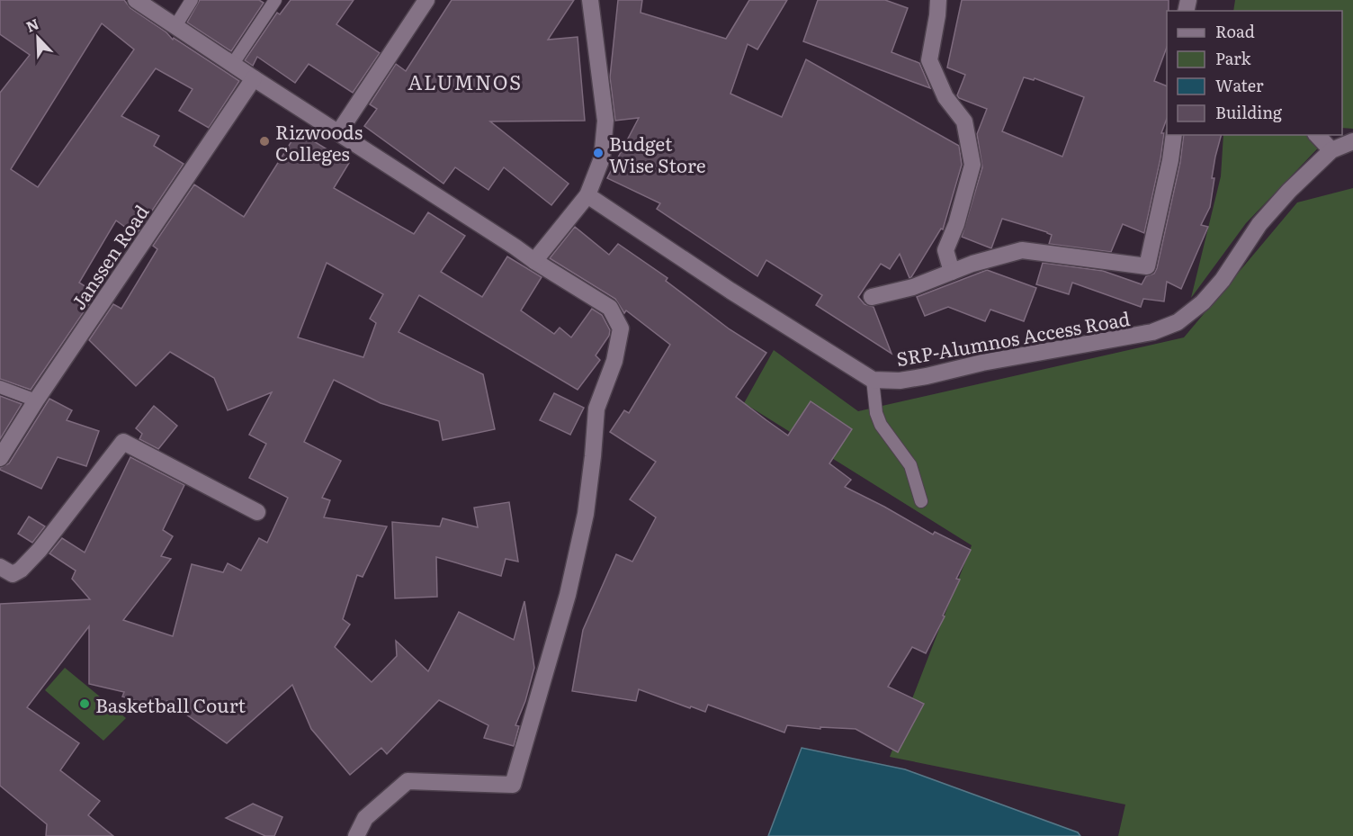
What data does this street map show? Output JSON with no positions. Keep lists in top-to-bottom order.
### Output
{
  "streets": {
    "street": ["Janssen Road", "SRP-Alumnos Access Road"]
  },
  "districts": ["ALUMNOS"],
  "places": ["Rizwoods Colleges", "Budget Wise Store", "Basketball Court"],
  "legend": [
    "Road",
    "Park",
    "Water",
    "Building"
  ],
  "north": "top left"
}
